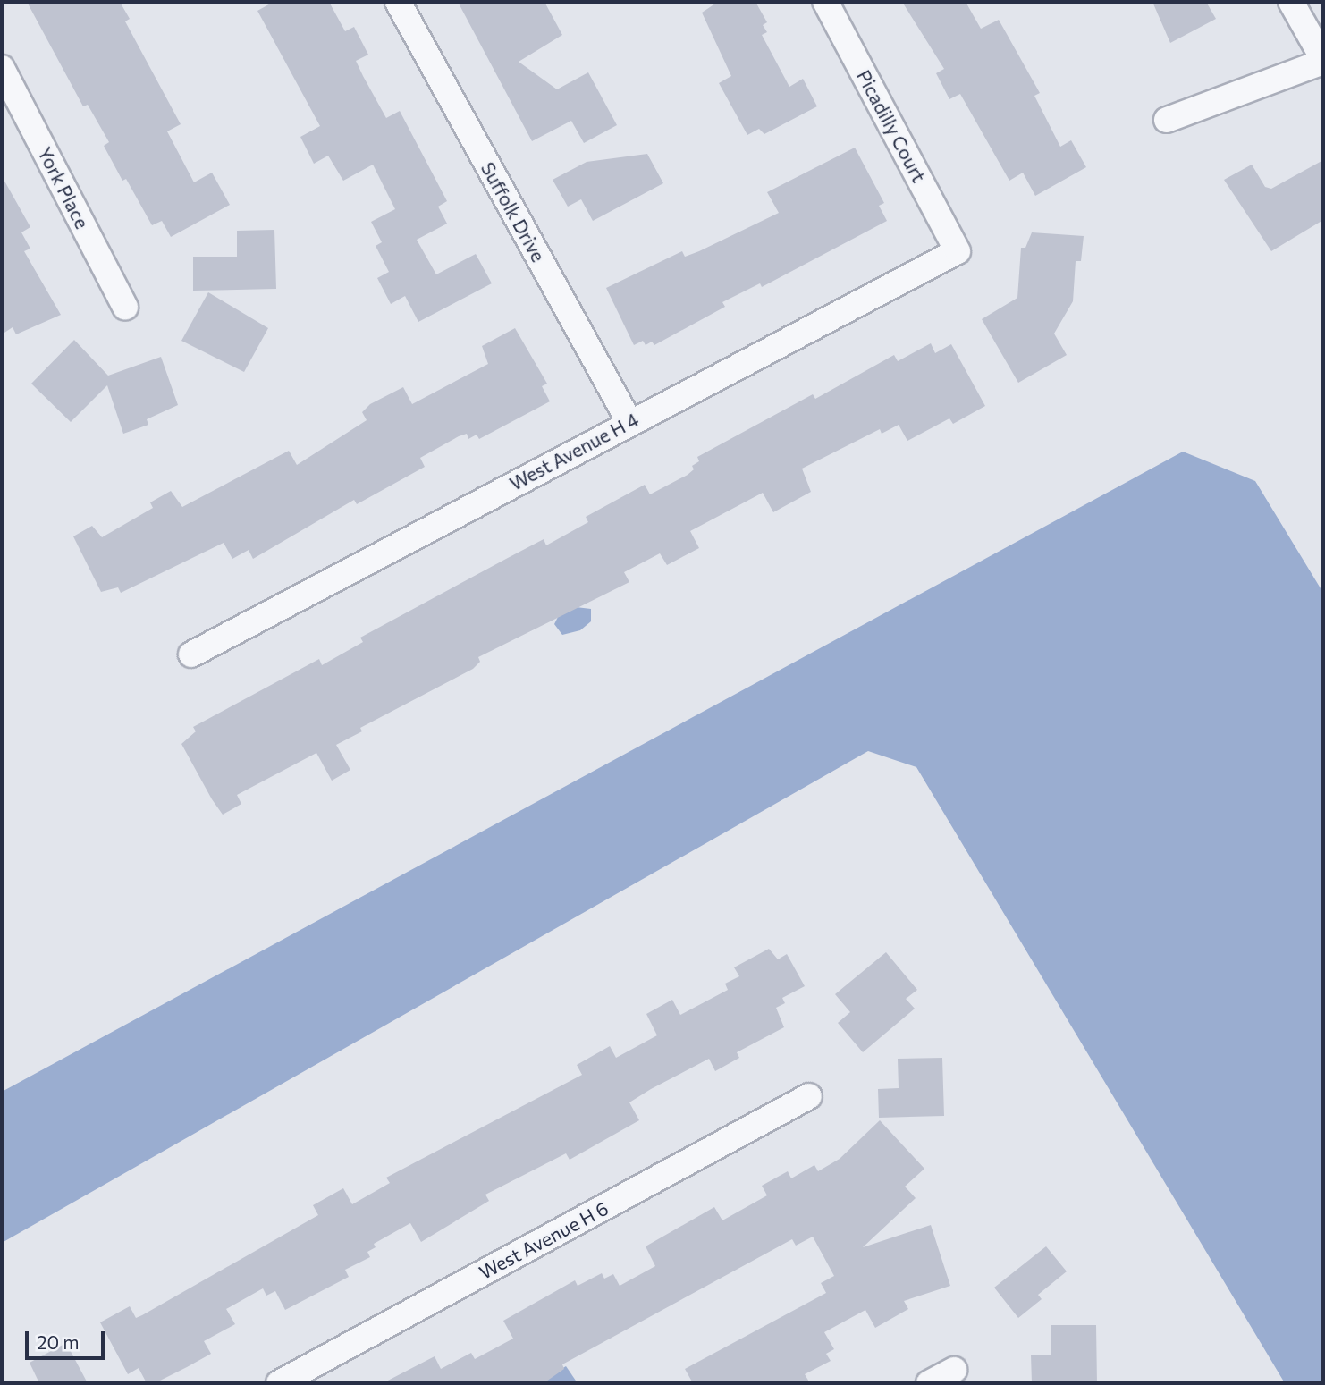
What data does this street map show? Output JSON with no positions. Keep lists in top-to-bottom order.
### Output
{
  "streets": {
    "street": [
      "Picadilly Court",
      "York Place",
      "Suffolk Drive",
      "West Avenue H 4",
      "West Avenue H 6"
    ]
  },
  "crossings": [
    ["Picadilly Court", "West Avenue H 4"],
    ["Suffolk Drive", "West Avenue H 4"]
  ],
  "scale_bar": "20 m"
}
